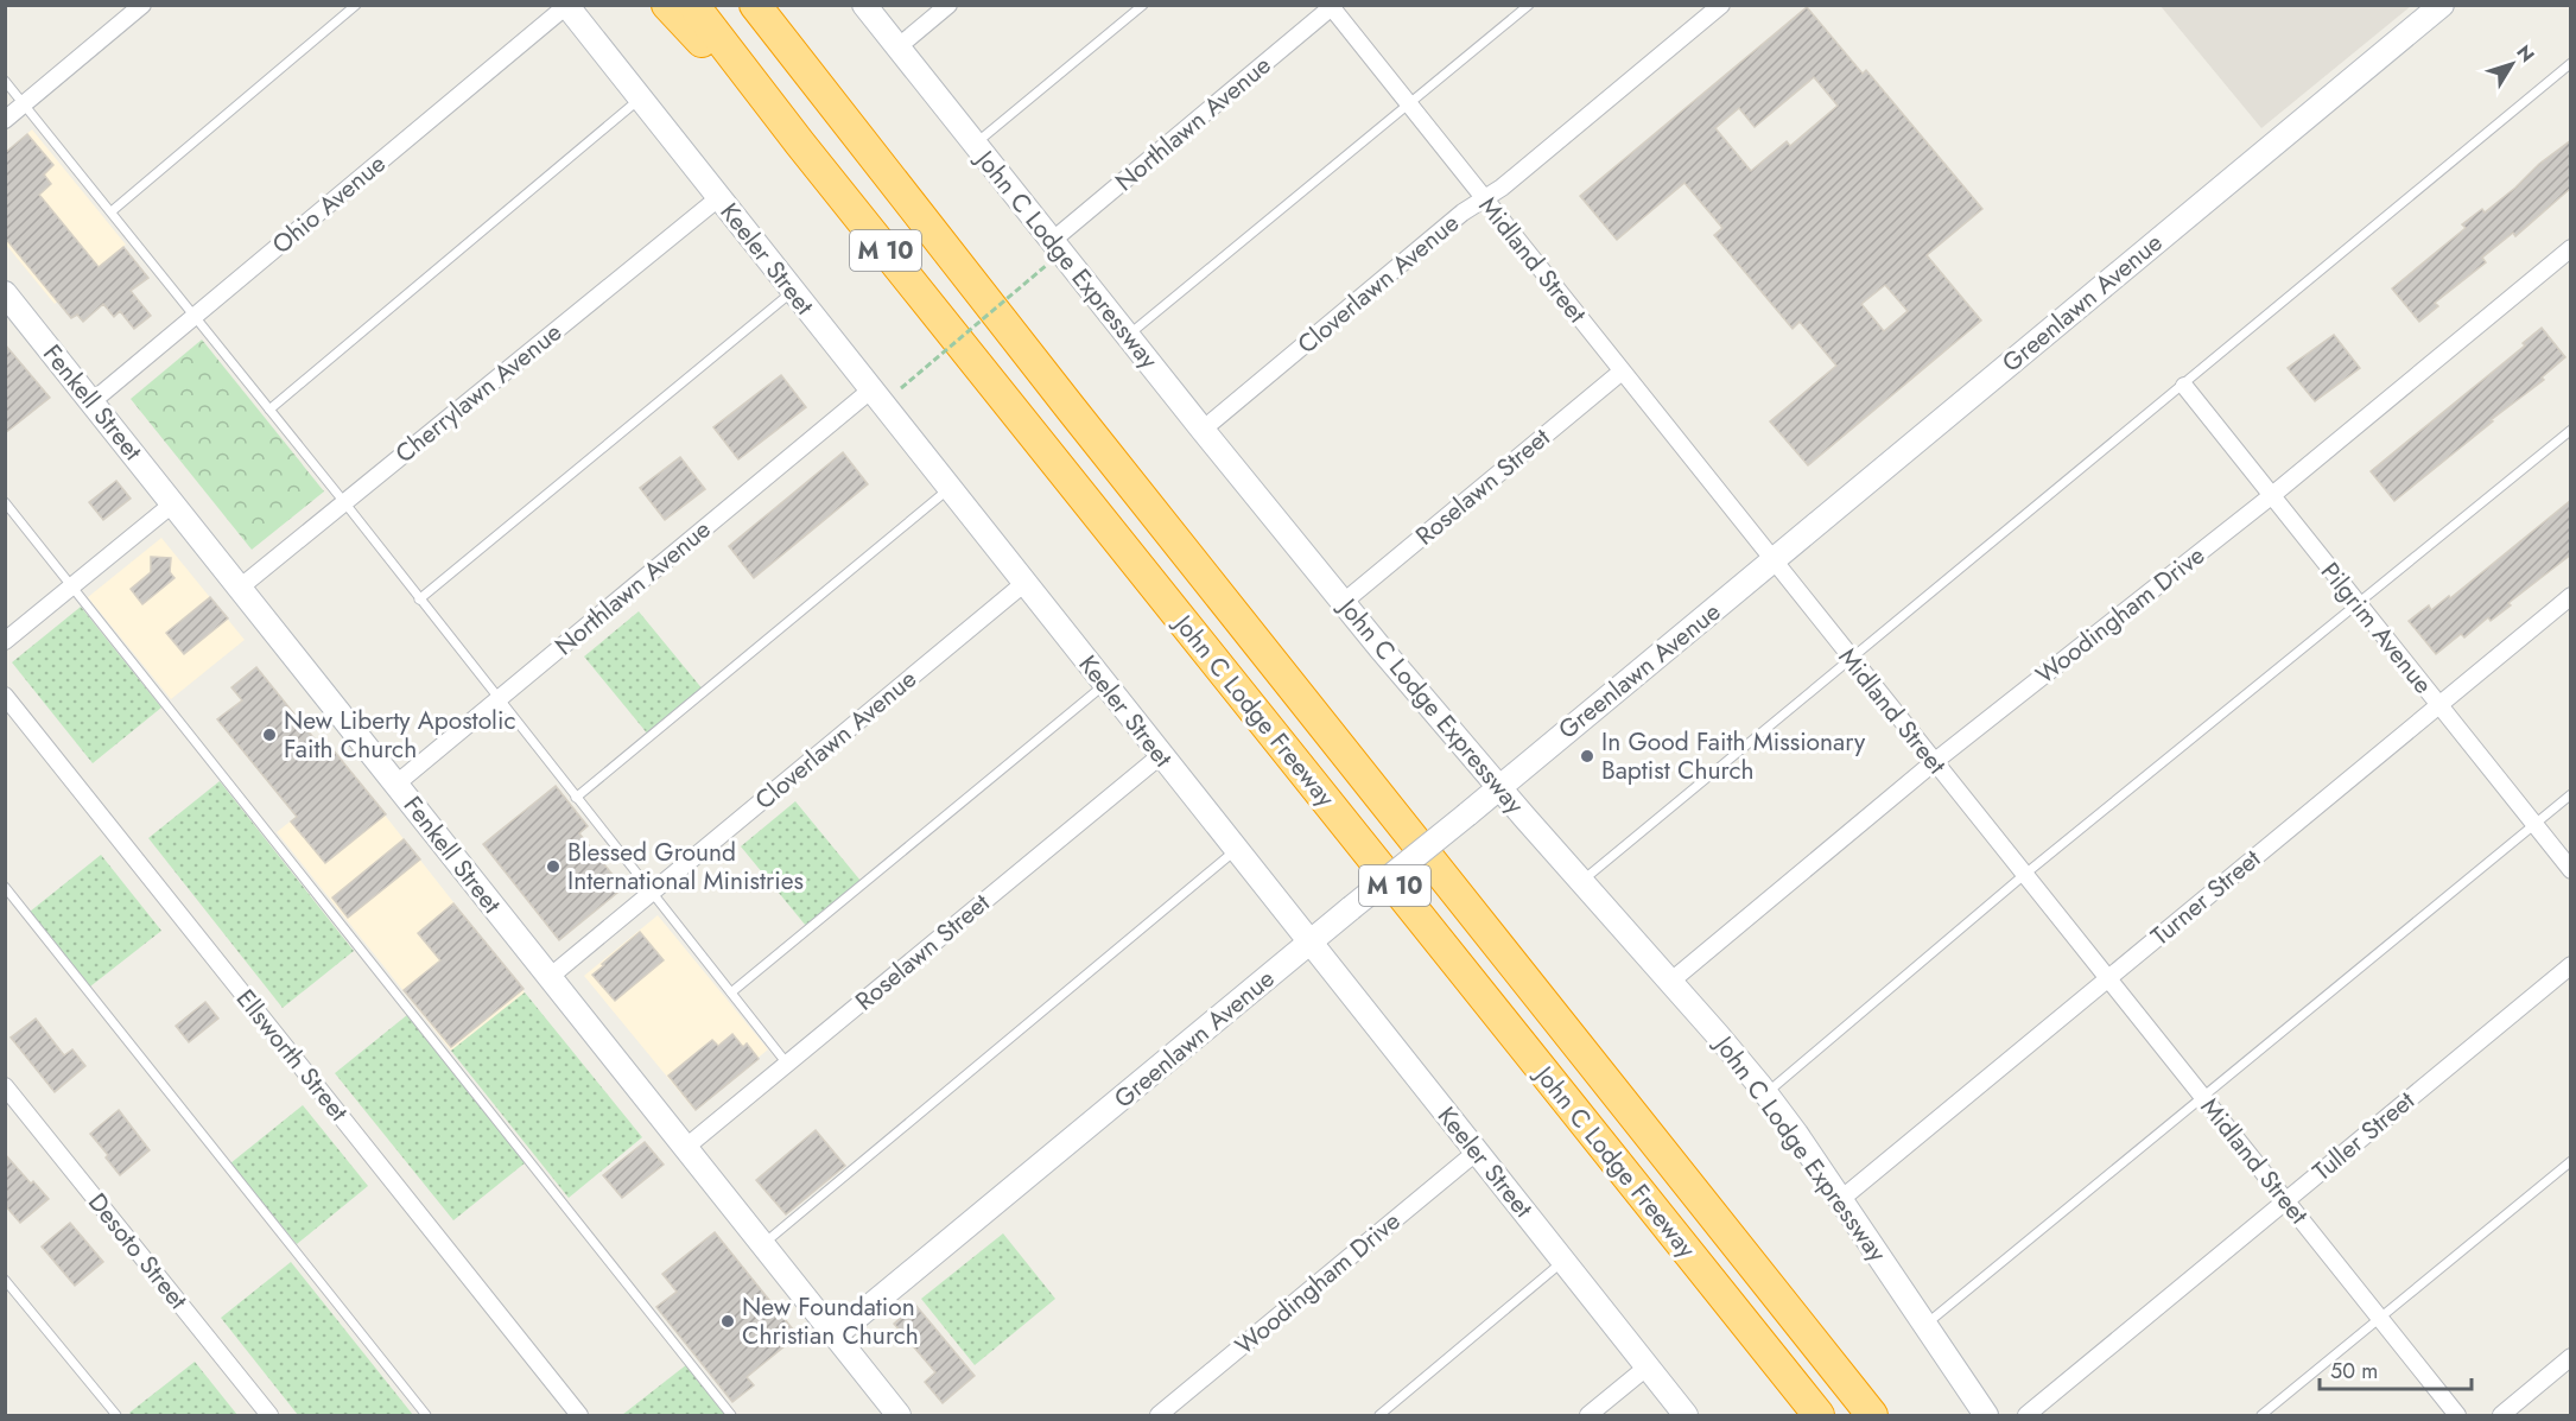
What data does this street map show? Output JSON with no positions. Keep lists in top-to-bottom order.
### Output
{
  "streets": {
    "highway": ["M 10", "John C Lodge Freeway"],
    "main road": [
      "Keeler Street",
      "John C Lodge Expressway",
      "Greenlawn Avenue",
      "Fenkell Street"
    ],
    "street": [
      "Northlawn Avenue",
      "Ohio Avenue",
      "Midland Street",
      "Cloverlawn Avenue",
      "Cherrylawn Avenue",
      "Roselawn Street",
      "Woodingham Drive",
      "Pilgrim Avenue",
      "Turner Street",
      "Ellsworth Street",
      "Tuller Street",
      "Desoto Street"
    ]
  },
  "crossings": [
    ["Northlawn Avenue", "Keeler Street"],
    ["Northlawn Avenue", "John C Lodge Expressway"],
    ["Northlawn Avenue", "Midland Street"],
    ["Northlawn Avenue", "Fenkell Street"],
    ["Ohio Avenue", "Keeler Street"],
    ["Ohio Avenue", "Fenkell Street"],
    ["Keeler Street", "Cloverlawn Avenue"],
    ["Keeler Street", "Greenlawn Avenue"],
    ["Keeler Street", "Cherrylawn Avenue"],
    ["Keeler Street", "Roselawn Street"],
    ["Keeler Street", "Woodingham Drive"],
    ["John C Lodge Expressway", "Cloverlawn Avenue"],
    ["John C Lodge Expressway", "Greenlawn Avenue"],
    ["John C Lodge Expressway", "Roselawn Street"],
    ["John C Lodge Expressway", "Woodingham Drive"],
    ["John C Lodge Expressway", "Turner Street"],
    ["Midland Street", "Cloverlawn Avenue"],
    ["Midland Street", "Greenlawn Avenue"],
    ["Midland Street", "Roselawn Street"],
    ["Midland Street", "Woodingham Drive"],
    ["Midland Street", "Turner Street"],
    ["Midland Street", "Tuller Street"],
    ["Cloverlawn Avenue", "Fenkell Street"],
    ["Greenlawn Avenue", "Fenkell Street"],
    ["Cherrylawn Avenue", "Fenkell Street"],
    ["Fenkell Street", "Roselawn Street"],
    ["Woodingham Drive", "Pilgrim Avenue"],
    ["Pilgrim Avenue", "Turner Street"]
  ],
  "places": [
    "New Liberty Apostolic Faith Church",
    "In Good Faith Missionary Baptist Church",
    "Blessed Ground International Ministries",
    "New Foundation Christian Church"
  ],
  "scale_bar": "50 m",
  "north": "top right"
}
